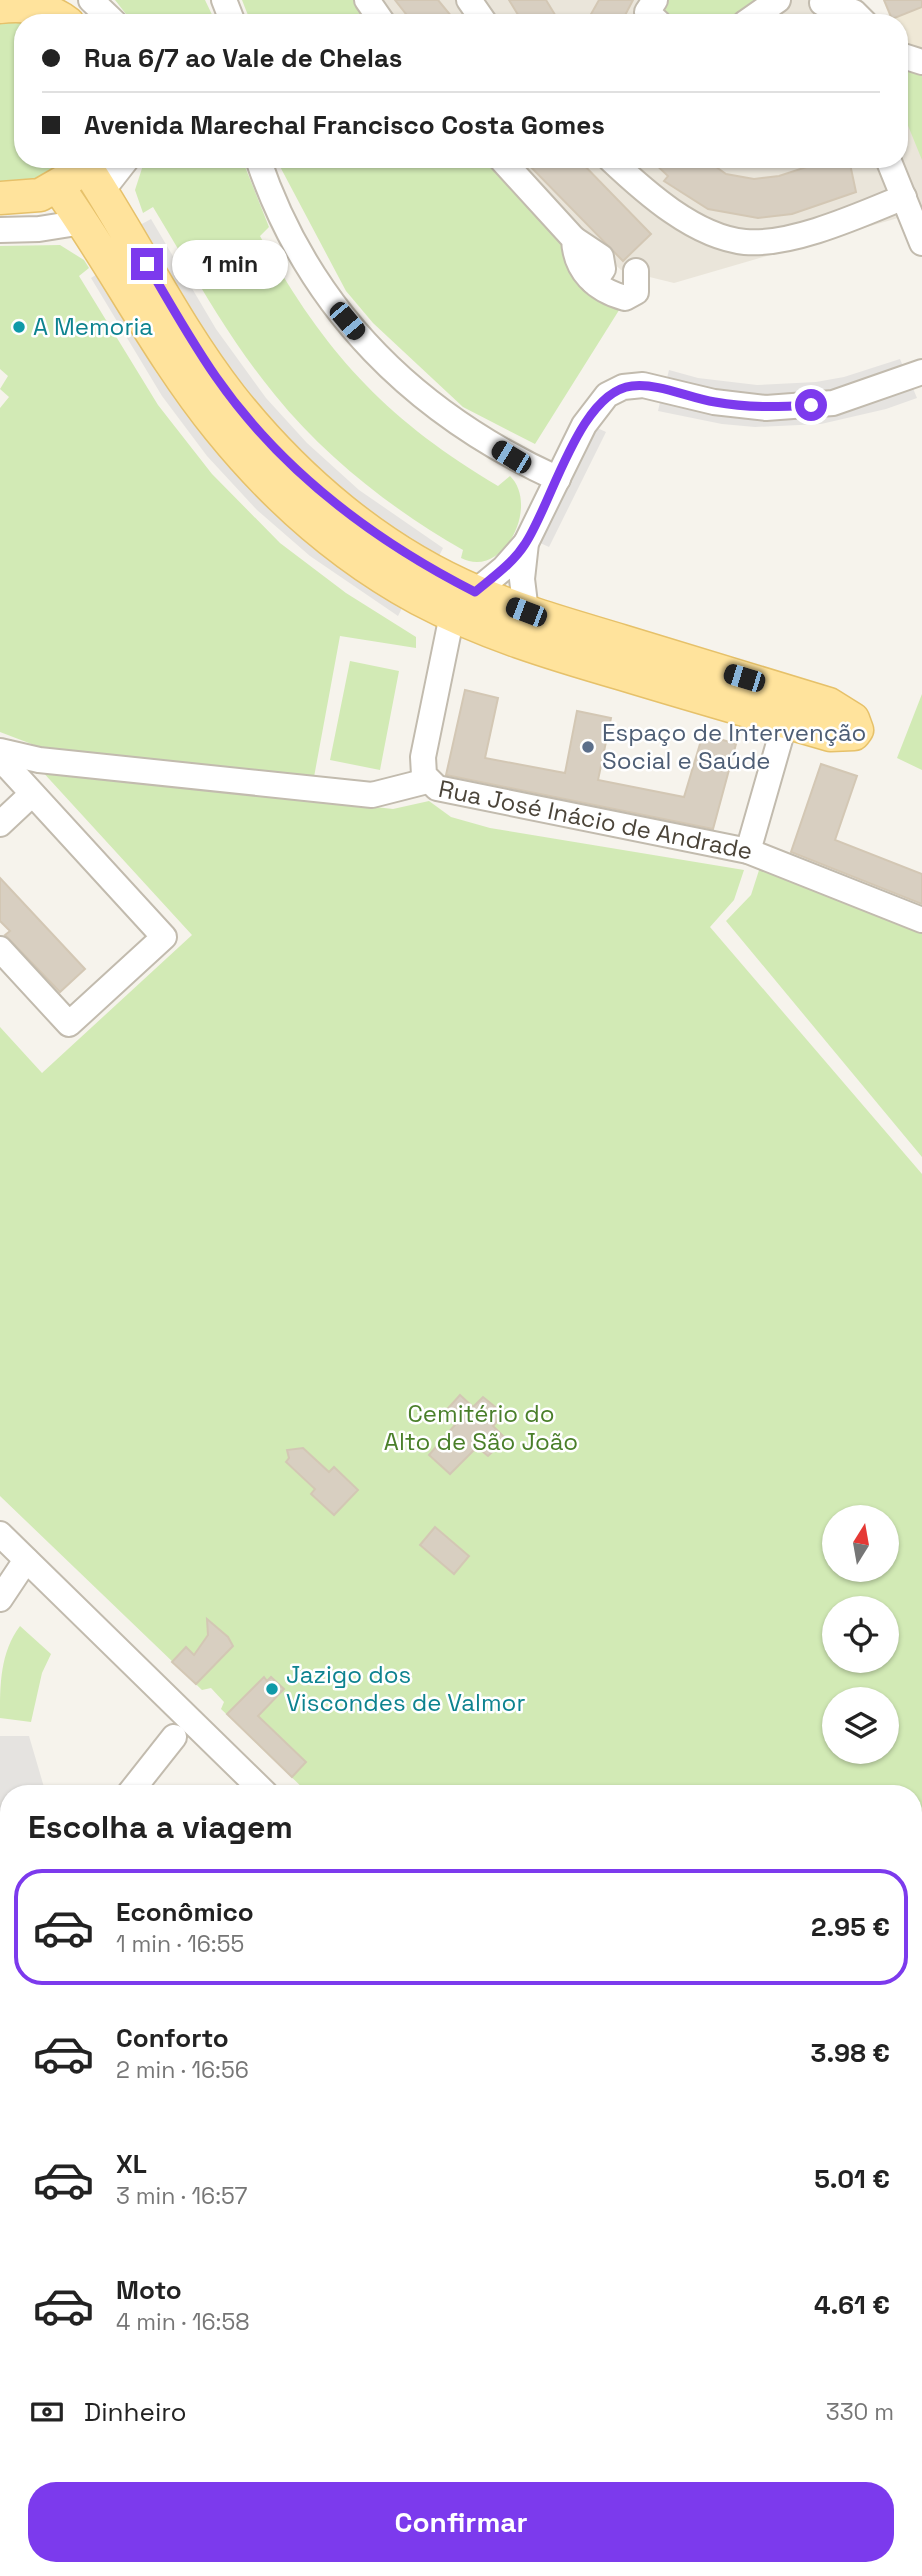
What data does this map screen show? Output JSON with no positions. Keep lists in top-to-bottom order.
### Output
{
  "streets": {
    "street": ["Rua José Inácio de Andrade"]
  },
  "parks": ["Cemitério do Alto de São João"],
  "places": ["A Memoria", "Espaço de Intervenção Social e Saúde", "Jazigo dos Viscondes de Valmor"],
  "north": "top",
  "page": {
    "banner": ["Rua 6/7 ao Vale de Chelas", "Avenida Marechal Francisco Costa Gomes"],
    "bubble": "1 min",
    "heading": "Escolha a viagem",
    "list": [
      {
        "name": "Econômico",
        "note": "1 min · 16:55",
        "value": "2.95 €"
      },
      {
        "name": "Conforto",
        "note": "2 min · 16:56",
        "value": "3.98 €"
      },
      {
        "name": "XL",
        "note": "3 min · 16:57",
        "value": "5.01 €"
      },
      {
        "name": "Moto",
        "note": "4 min · 16:58",
        "value": "4.61 €"
      }
    ],
    "pay": ["Dinheiro", "330 m"],
    "buttons": "Confirmar"
  }
}
